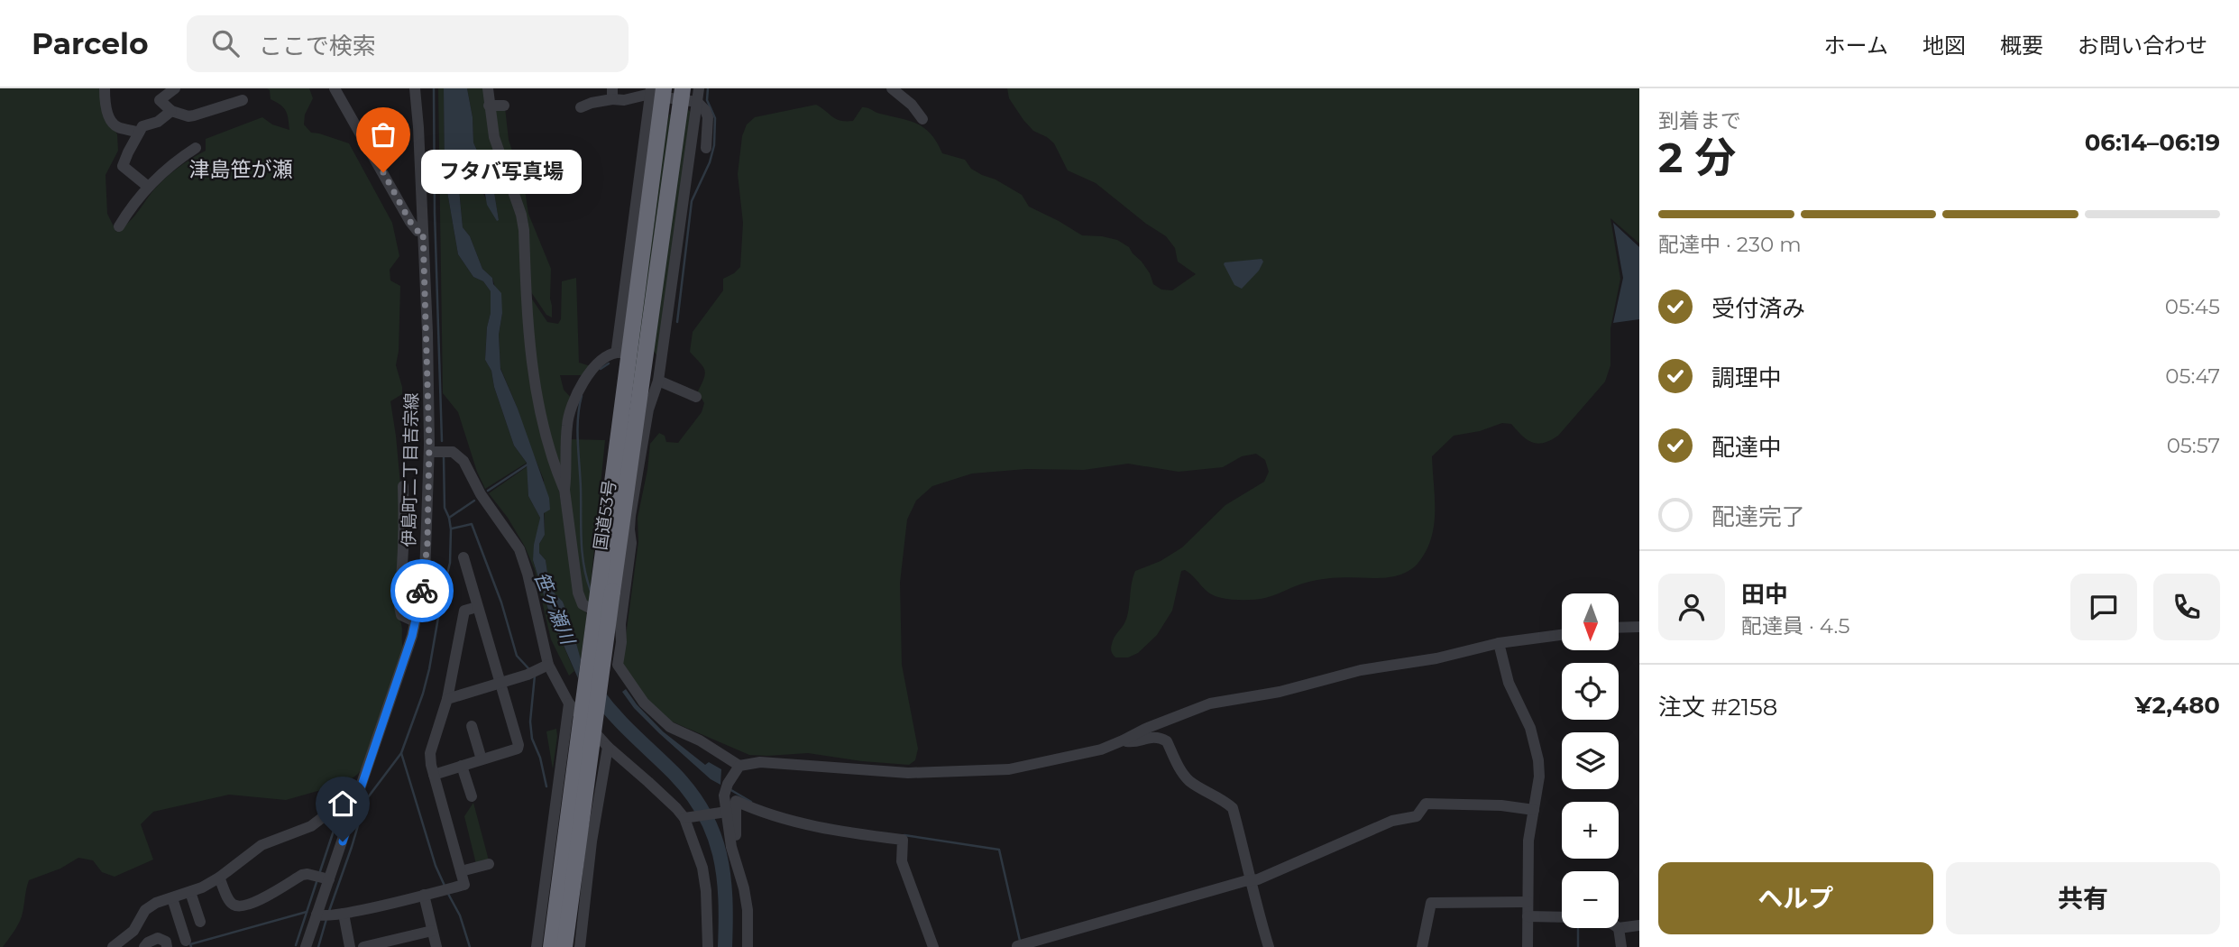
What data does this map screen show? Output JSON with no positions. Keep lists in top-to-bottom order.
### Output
{
  "streets": {
    "highway": ["国道53号"],
    "street": ["伊島町二丁目吉宗線"]
  },
  "districts": ["津島笹が瀬"],
  "water": ["笹ヶ瀬川"],
  "places": ["フタバ写真場"],
  "north": "bottom",
  "page": {
    "header": "Parcelo",
    "search": "ここで検索",
    "nav": [
      "ホーム",
      "地図",
      "概要",
      "お問い合わせ"
    ],
    "heading": ["2 分", "到着まで", "06:14–06:19"],
    "panel": [
      "田中",
      "配達員 · 4.5",
      "注文 #2158",
      "¥2,480"
    ],
    "bubble": "フタバ写真場",
    "bar": "配達中 · 230 m",
    "list": [
      ["受付済み", "05:45"],
      ["調理中", "05:47"],
      ["配達中", "05:57"],
      "配達完了"
    ],
    "map_buttons": ["+", "−"],
    "buttons": ["ヘルプ", "共有"]
  }
}
